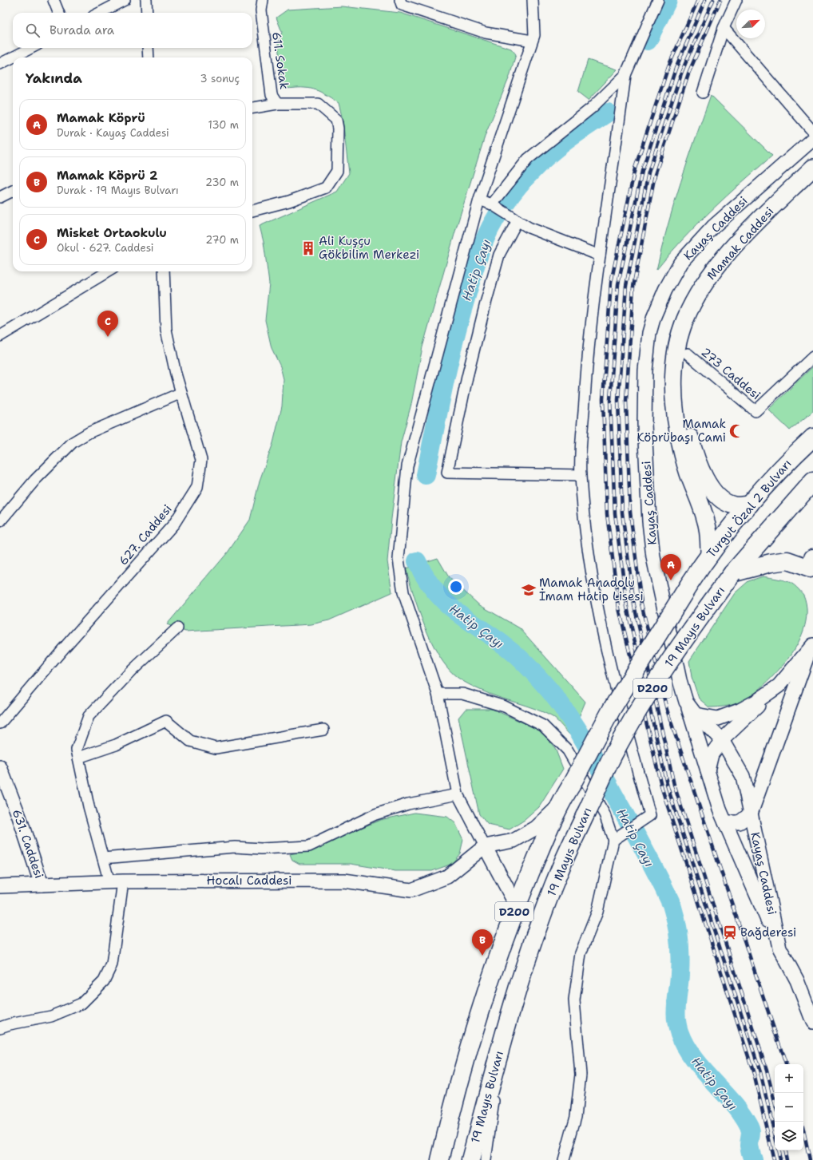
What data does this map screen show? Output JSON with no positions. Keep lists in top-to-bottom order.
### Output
{
  "streets": {
    "highway": ["Turgut Özal 2 Bulvarı", "19 Mayıs Bulvarı", "D200"],
    "main road": ["Mamak Caddesi"],
    "street": [
      "611. Sokak",
      "Kayaş Caddesi",
      "273 Caddesi",
      "627. Caddesi",
      "631. Caddesi",
      "Hocalı Caddesi"
    ]
  },
  "crossings": [
    ["Mamak Caddesi", "273 Caddesi"],
    ["Mamak Caddesi", "Turgut Özal 2 Bulvarı"],
    ["Turgut Özal 2 Bulvarı", "19 Mayıs Bulvarı"],
    ["19 Mayıs Bulvarı", "D200"],
    ["631. Caddesi", "Hocalı Caddesi"]
  ],
  "water": ["Hatip Çayı"],
  "places": {
    "building": ["Ali Kuşçu Gökbilim Merkezi"],
    "mosque": ["Mamak Köprübaşı Cami"],
    "school or university": ["Mamak Anadolu İmam Hatip Lisesi"],
    "station": ["Bağderesi"]
  },
  "north": "top right",
  "page": {
    "search": "Burada ara",
    "heading": ["Yakında", "3 sonuç"],
    "list": [
      {
        "mark": "A",
        "name": "Mamak Köprü",
        "note": "Durak · Kayaş Caddesi",
        "value": "130 m"
      },
      {
        "mark": "B",
        "name": "Mamak Köprü 2",
        "note": "Durak · 19 Mayıs Bulvarı",
        "value": "230 m"
      },
      {
        "mark": "C",
        "name": "Misket Ortaokulu",
        "note": "Okul · 627. Caddesi",
        "value": "270 m"
      }
    ],
    "pins": ["C", "A", "B"],
    "map_buttons": ["+", "−"]
  }
}
